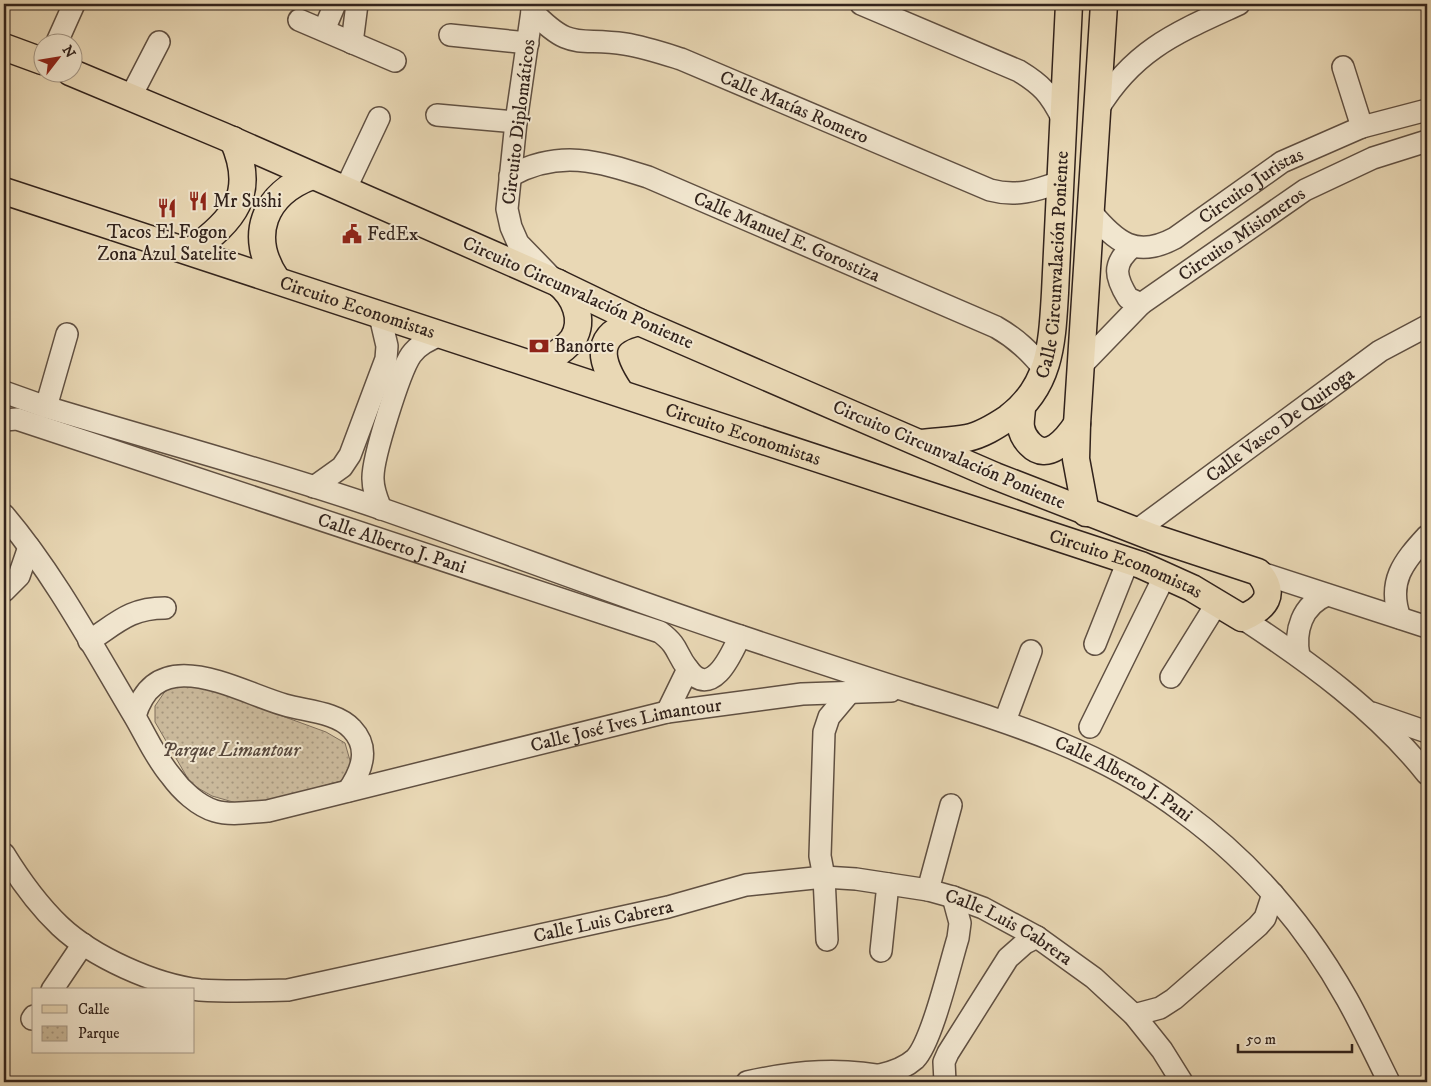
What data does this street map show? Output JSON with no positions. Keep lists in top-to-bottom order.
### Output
{
  "streets": {
    "main road": ["Calle Circunvalación Poniente", "Circuito Circunvalación Poniente", "Circuito Economistas"],
    "street": [
      "Calle Matías Romero",
      "Circuito Diplomáticos",
      "Circuito Juristas",
      "Circuito Misioneros",
      "Calle Manuel E. Gorostiza",
      "Calle Vasco De Quiroga",
      "Calle Alberto J. Pani",
      "Calle José Ives Limantour",
      "Calle Luis Cabrera"
    ]
  },
  "crossings": [
    ["Calle Matías Romero", "Circuito Diplomáticos"],
    ["Calle Matías Romero", "Calle Circunvalación Poniente"],
    ["Circuito Diplomáticos", "Calle Manuel E. Gorostiza"],
    ["Circuito Diplomáticos", "Circuito Circunvalación Poniente"],
    ["Circuito Misioneros", "Calle Circunvalación Poniente"],
    ["Calle Manuel E. Gorostiza", "Calle Circunvalación Poniente"],
    ["Calle Circunvalación Poniente", "Circuito Circunvalación Poniente"],
    ["Calle Alberto J. Pani", "Calle José Ives Limantour"]
  ],
  "parks": ["Parque Limantour"],
  "places": {
    "restaurant": ["Mr Sushi", "Tacos El Fogon Zona Azul Satelite"],
    "public building": ["FedEx"],
    "bank": ["Banorte"]
  },
  "legend": ["Calle", "Parque"],
  "scale_bar": "50 m",
  "north": "top right"
}
